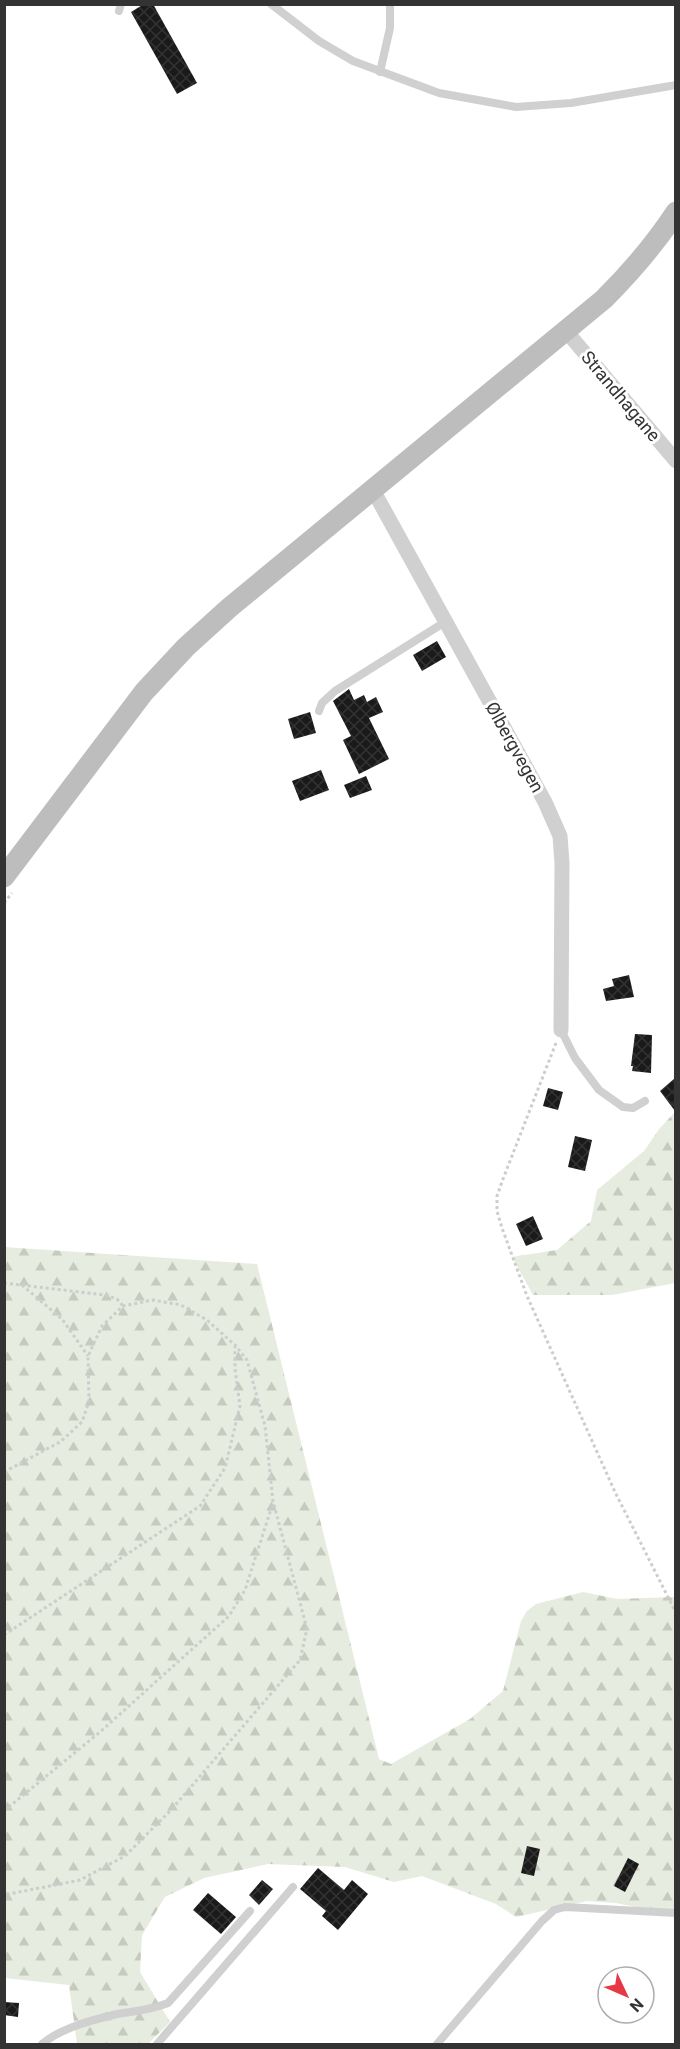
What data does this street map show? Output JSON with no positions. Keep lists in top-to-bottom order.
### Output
{
  "streets": {
    "street": ["Strandhagane", "Ølbergvegen"]
  },
  "north": "bottom right"
}
